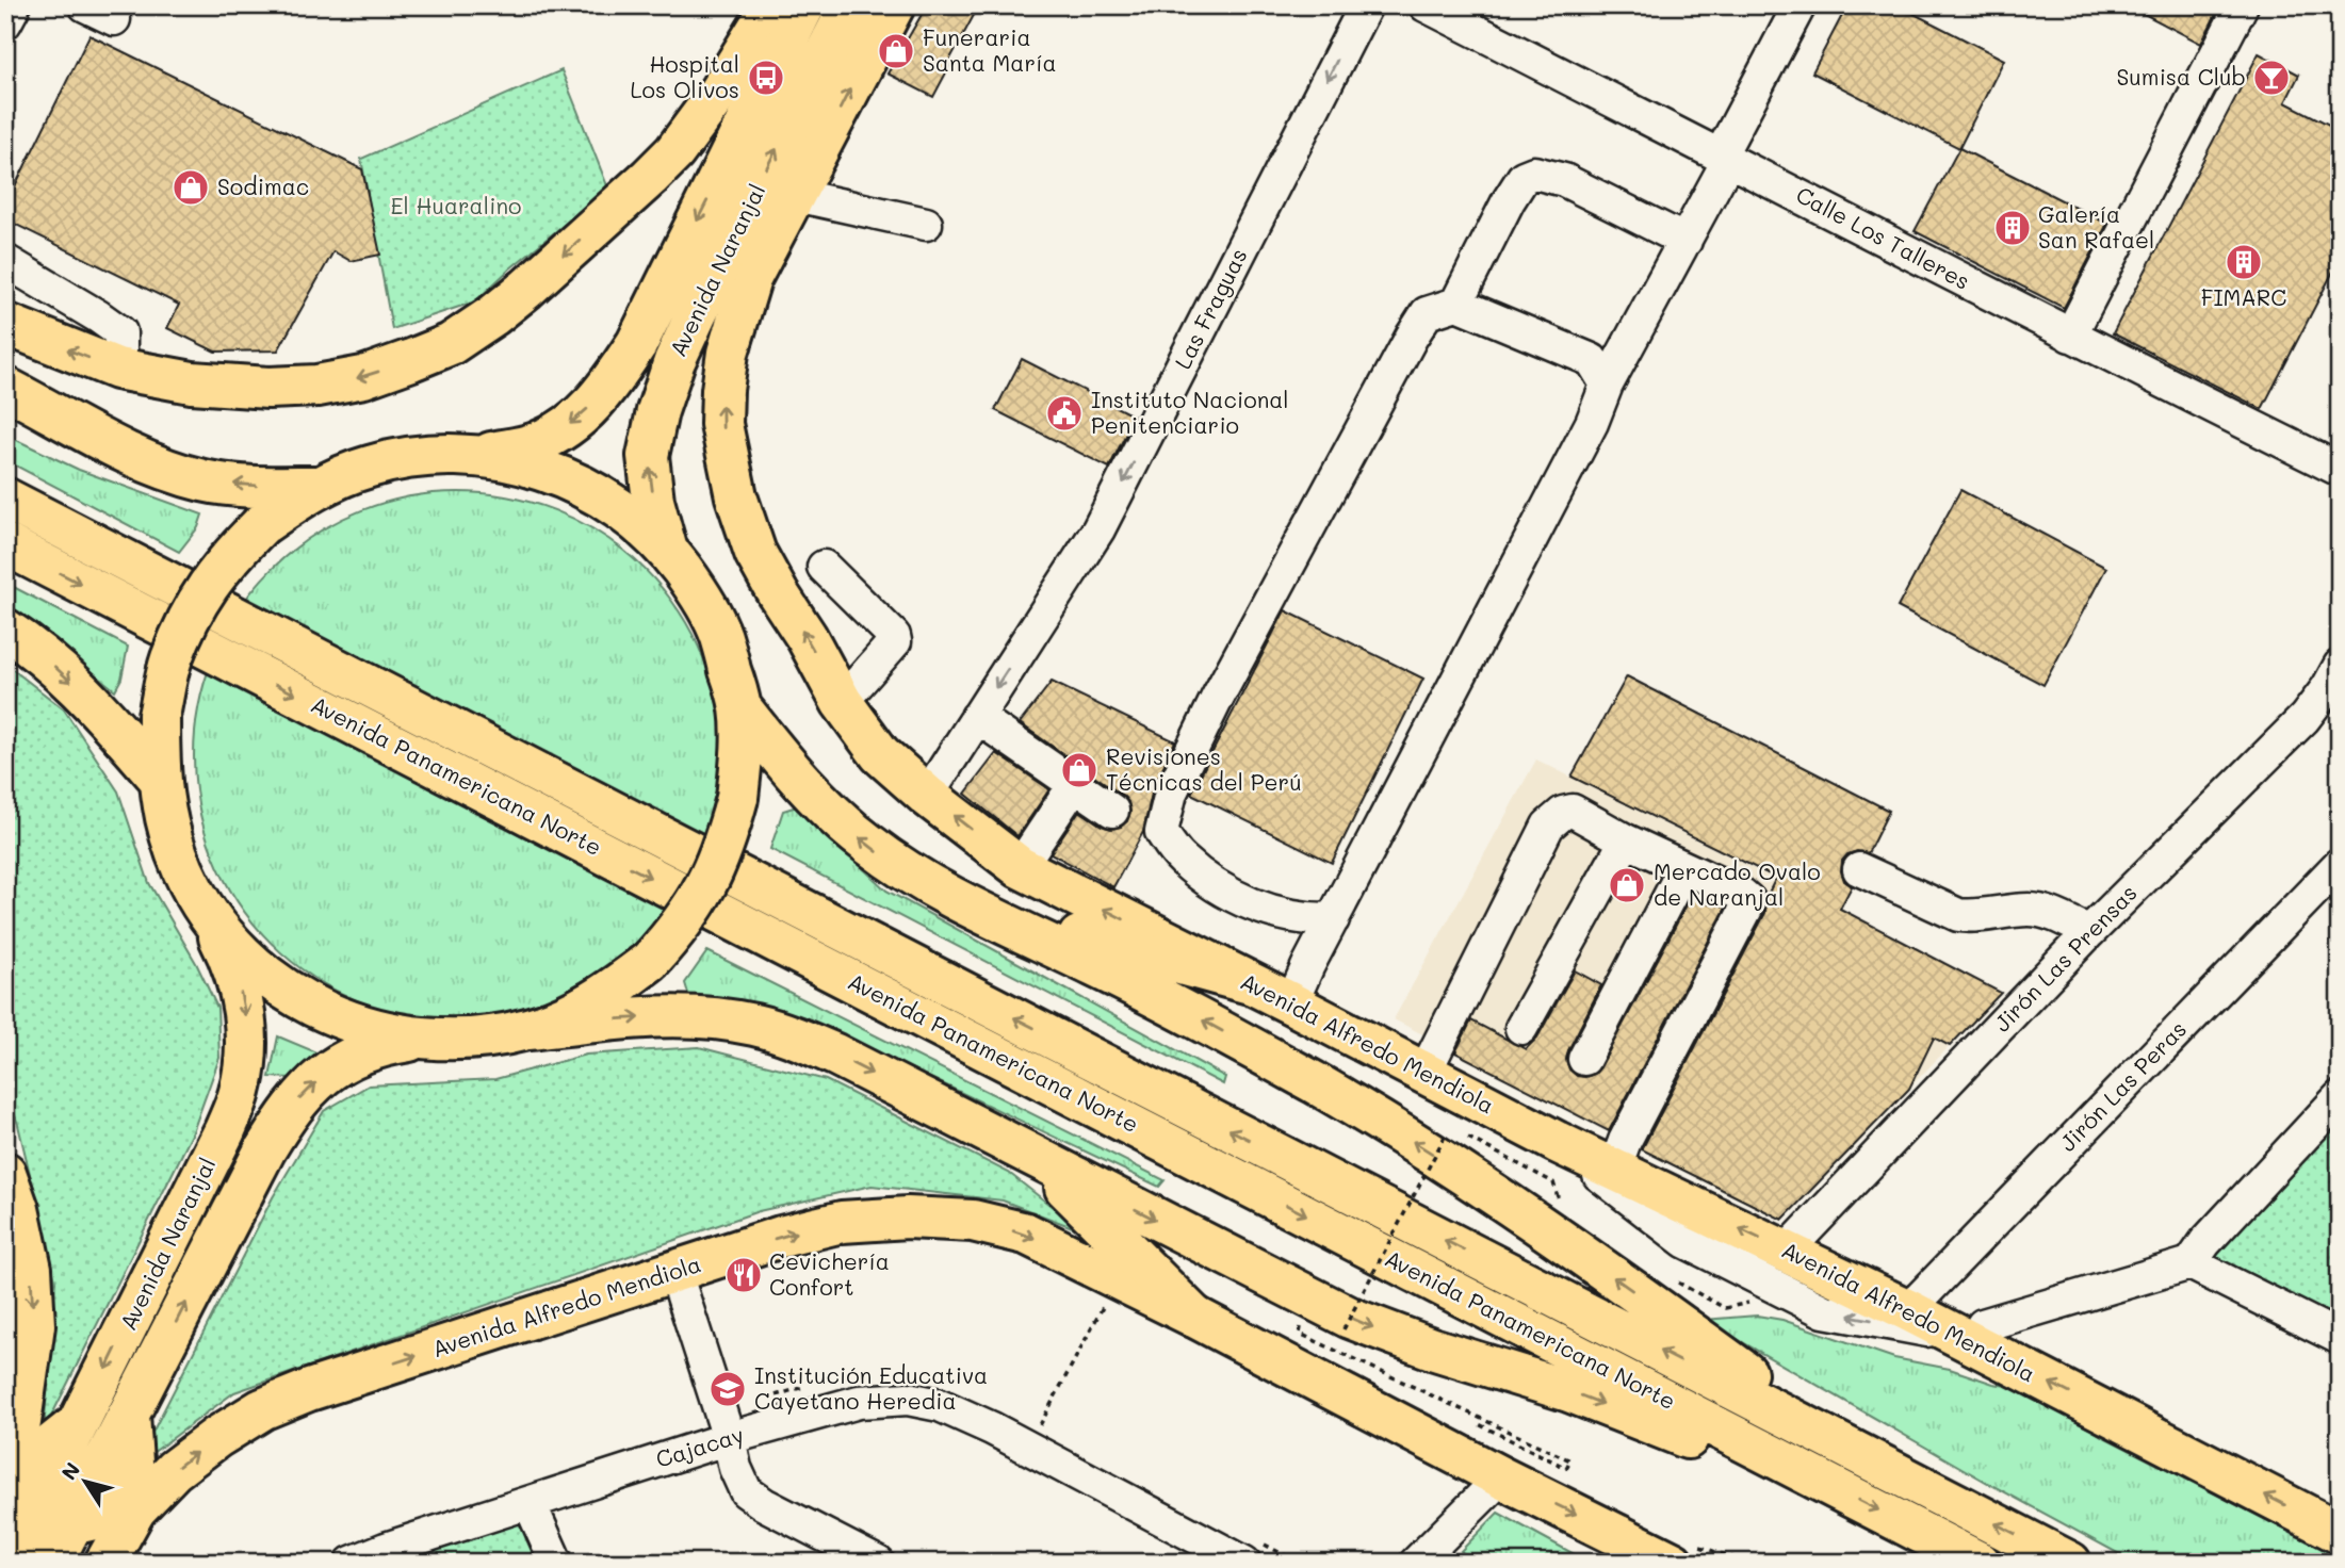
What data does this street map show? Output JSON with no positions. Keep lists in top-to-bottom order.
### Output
{
  "streets": {
    "main road": ["Avenida Naranjal", "Avenida Panamericana Norte", "Avenida Alfredo Mendiola"],
    "street": [
      "Calle Los Talleres",
      "Las Fraguas",
      "Jirón Las Prensas",
      "Jirón Las Peras",
      "Cajacay"
    ]
  },
  "crossings": [
    ["Avenida Naranjal", "Avenida Alfredo Mendiola"],
    ["Las Fraguas", "Avenida Alfredo Mendiola"],
    ["Jirón Las Prensas", "Avenida Alfredo Mendiola"],
    ["Avenida Alfredo Mendiola", "Jirón Las Peras"]
  ],
  "one_way": ["Las Fraguas"],
  "parks": ["El Huaralino"],
  "places": {
    "shop": [
      "Funeraria Santa María",
      "Sodimac",
      "Revisiones Técnicas del Perú",
      "Mercado Ovalo de Naranjal"
    ],
    "bus stop": ["Hospital Los Olivos"],
    "bar": ["Sumisa Club"],
    "building": ["Galería San Rafael", "FIMARC"],
    "public building": ["Instituto Nacional Penitenciario"],
    "restaurant": ["Cevichería Confort"],
    "school or university": ["Institución Educativa Cayetano Heredia"]
  },
  "north": "top left"
}
